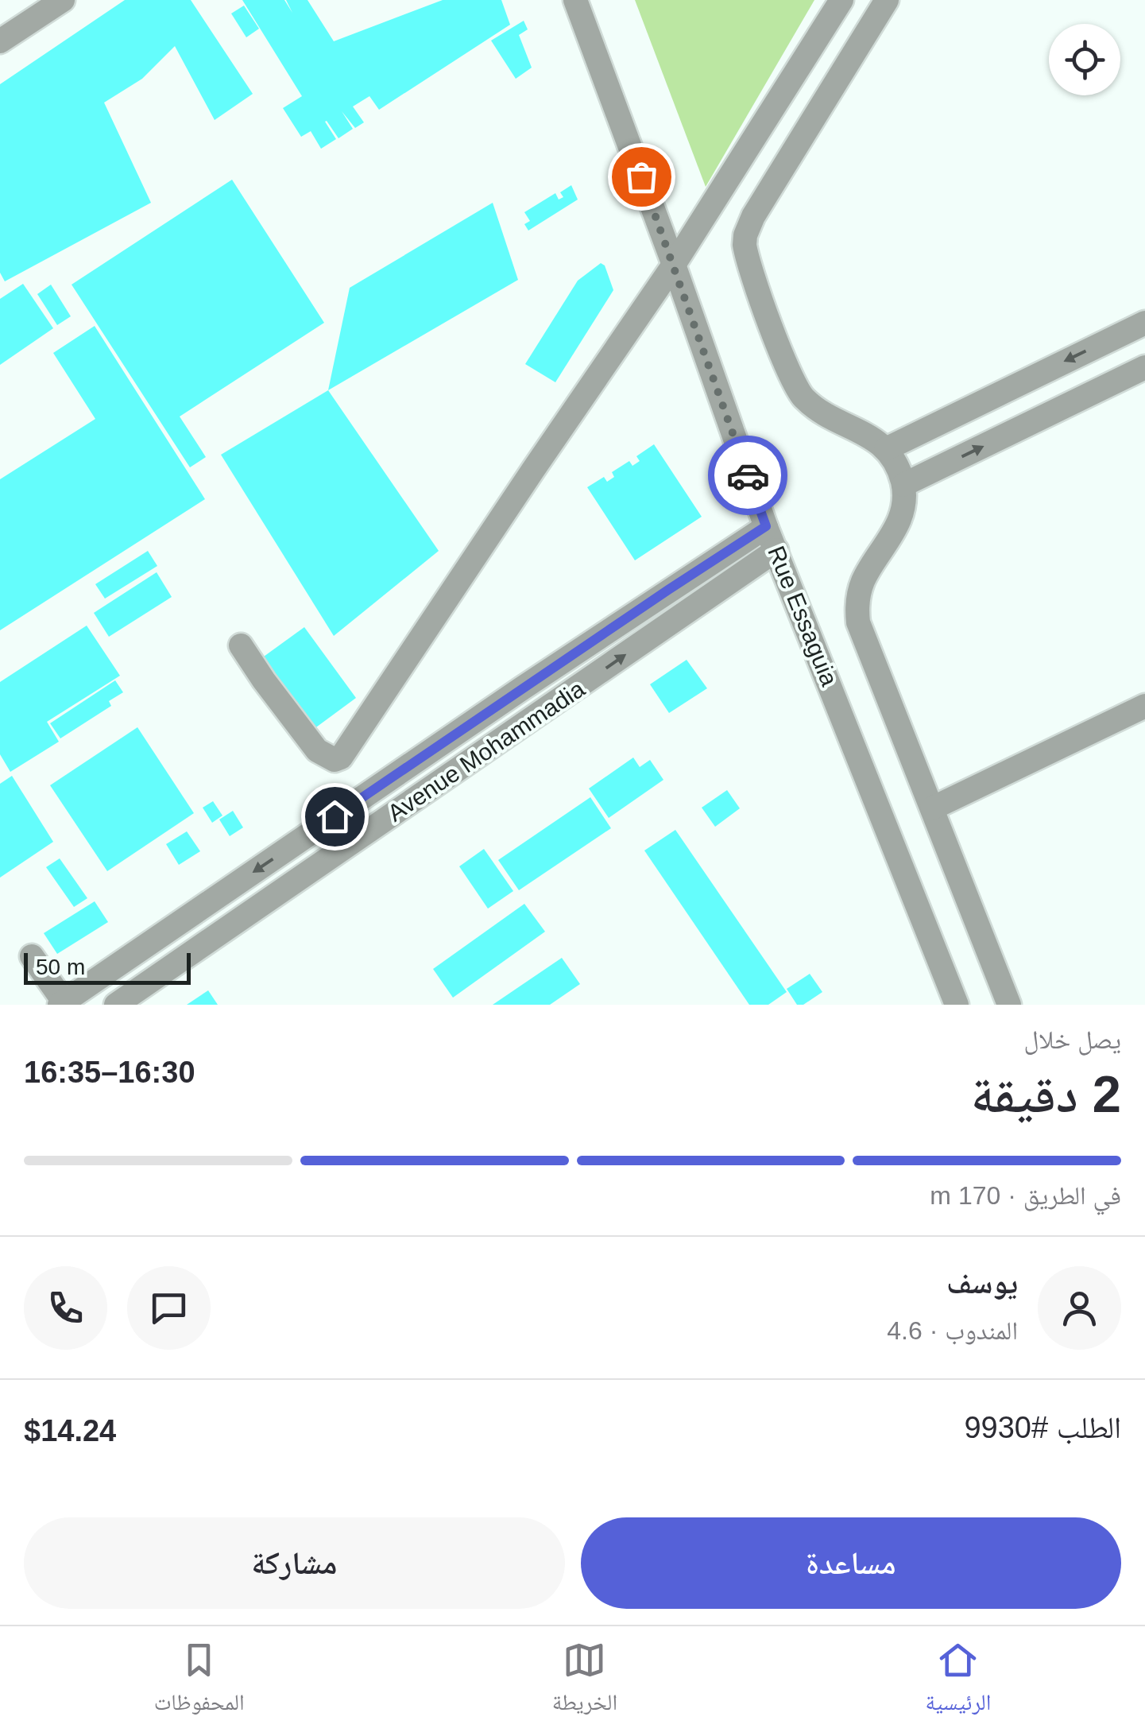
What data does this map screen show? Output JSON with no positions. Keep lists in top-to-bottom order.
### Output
{
  "streets": {
    "street": ["Rue Essaguia", "Avenue Mohammadia"]
  },
  "crossings": [
    ["Rue Essaguia", "Avenue Mohammadia"]
  ],
  "scale_bar": "50 m",
  "page": {
    "scale": "50 m",
    "heading": ["2 دقيقة", "يصل خلال", "16:30–16:35"],
    "panel": [
      "يوسف",
      "المندوب · 4.6",
      "الطلب #9930",
      "$14.24"
    ],
    "bar": "في الطريق · 170 m",
    "buttons": ["مساعدة", "مشاركة"],
    "tabs": ["الرئيسية", "الخريطة", "المحفوظات"]
  }
}
